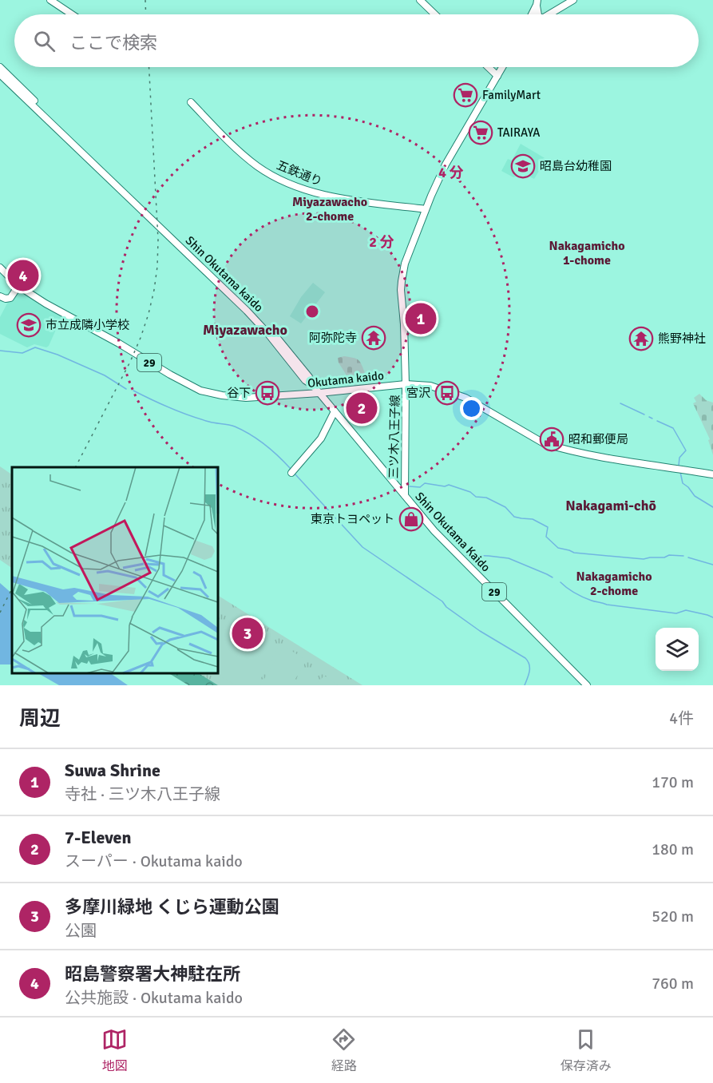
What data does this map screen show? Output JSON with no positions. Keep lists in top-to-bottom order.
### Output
{
  "streets": {
    "main road": [
      "五鉄通り",
      "Shin Okutama kaido",
      "29",
      "Okutama kaido",
      "三ツ木八王子線",
      "Shin Okutama Kaido"
    ]
  },
  "crossings": [
    ["五鉄通り", "三ツ木八王子線"],
    ["Shin Okutama kaido", "Shin Okutama Kaido"],
    ["Okutama kaido", "三ツ木八王子線"],
    ["Okutama kaido", "Shin Okutama Kaido"],
    ["三ツ木八王子線", "Shin Okutama Kaido"]
  ],
  "districts": [
    "Miyazawacho 2-chome",
    "Nakagamicho 1-chome",
    "Miyazawacho",
    "Nakagami-chō",
    "Nakagamicho 2-chome"
  ],
  "places": {
    "supermarket": ["FamilyMart", "TAIRAYA"],
    "school or university": ["昭島台幼稚園", "市立成隣小学校"],
    "temple": ["阿弥陀寺", "熊野神社"],
    "bus stop": ["谷下", "宮沢"],
    "public building": ["昭和郵便局"],
    "shop": ["東京トヨペット"]
  },
  "page": {
    "search": "ここで検索",
    "pins": [
      "4",
      "1",
      "2",
      "3"
    ],
    "heading": ["周辺", "4件"],
    "list": [
      {
        "mark": "1",
        "name": "Suwa Shrine",
        "note": "寺社 · 三ツ木八王子線",
        "value": "170 m"
      },
      {
        "mark": "2",
        "name": "7-Eleven",
        "note": "スーパー · Okutama kaido",
        "value": "180 m"
      },
      {
        "mark": "3",
        "name": "多摩川緑地 くじら運動公園",
        "note": "公園",
        "value": "520 m"
      },
      {
        "mark": "4",
        "name": "昭島警察署大神駐在所",
        "note": "公共施設 · Okutama kaido",
        "value": "760 m"
      }
    ],
    "nav": ["地図", "経路", "保存済み"]
  },
  "rings": ["4 分", "2 分"]
}
